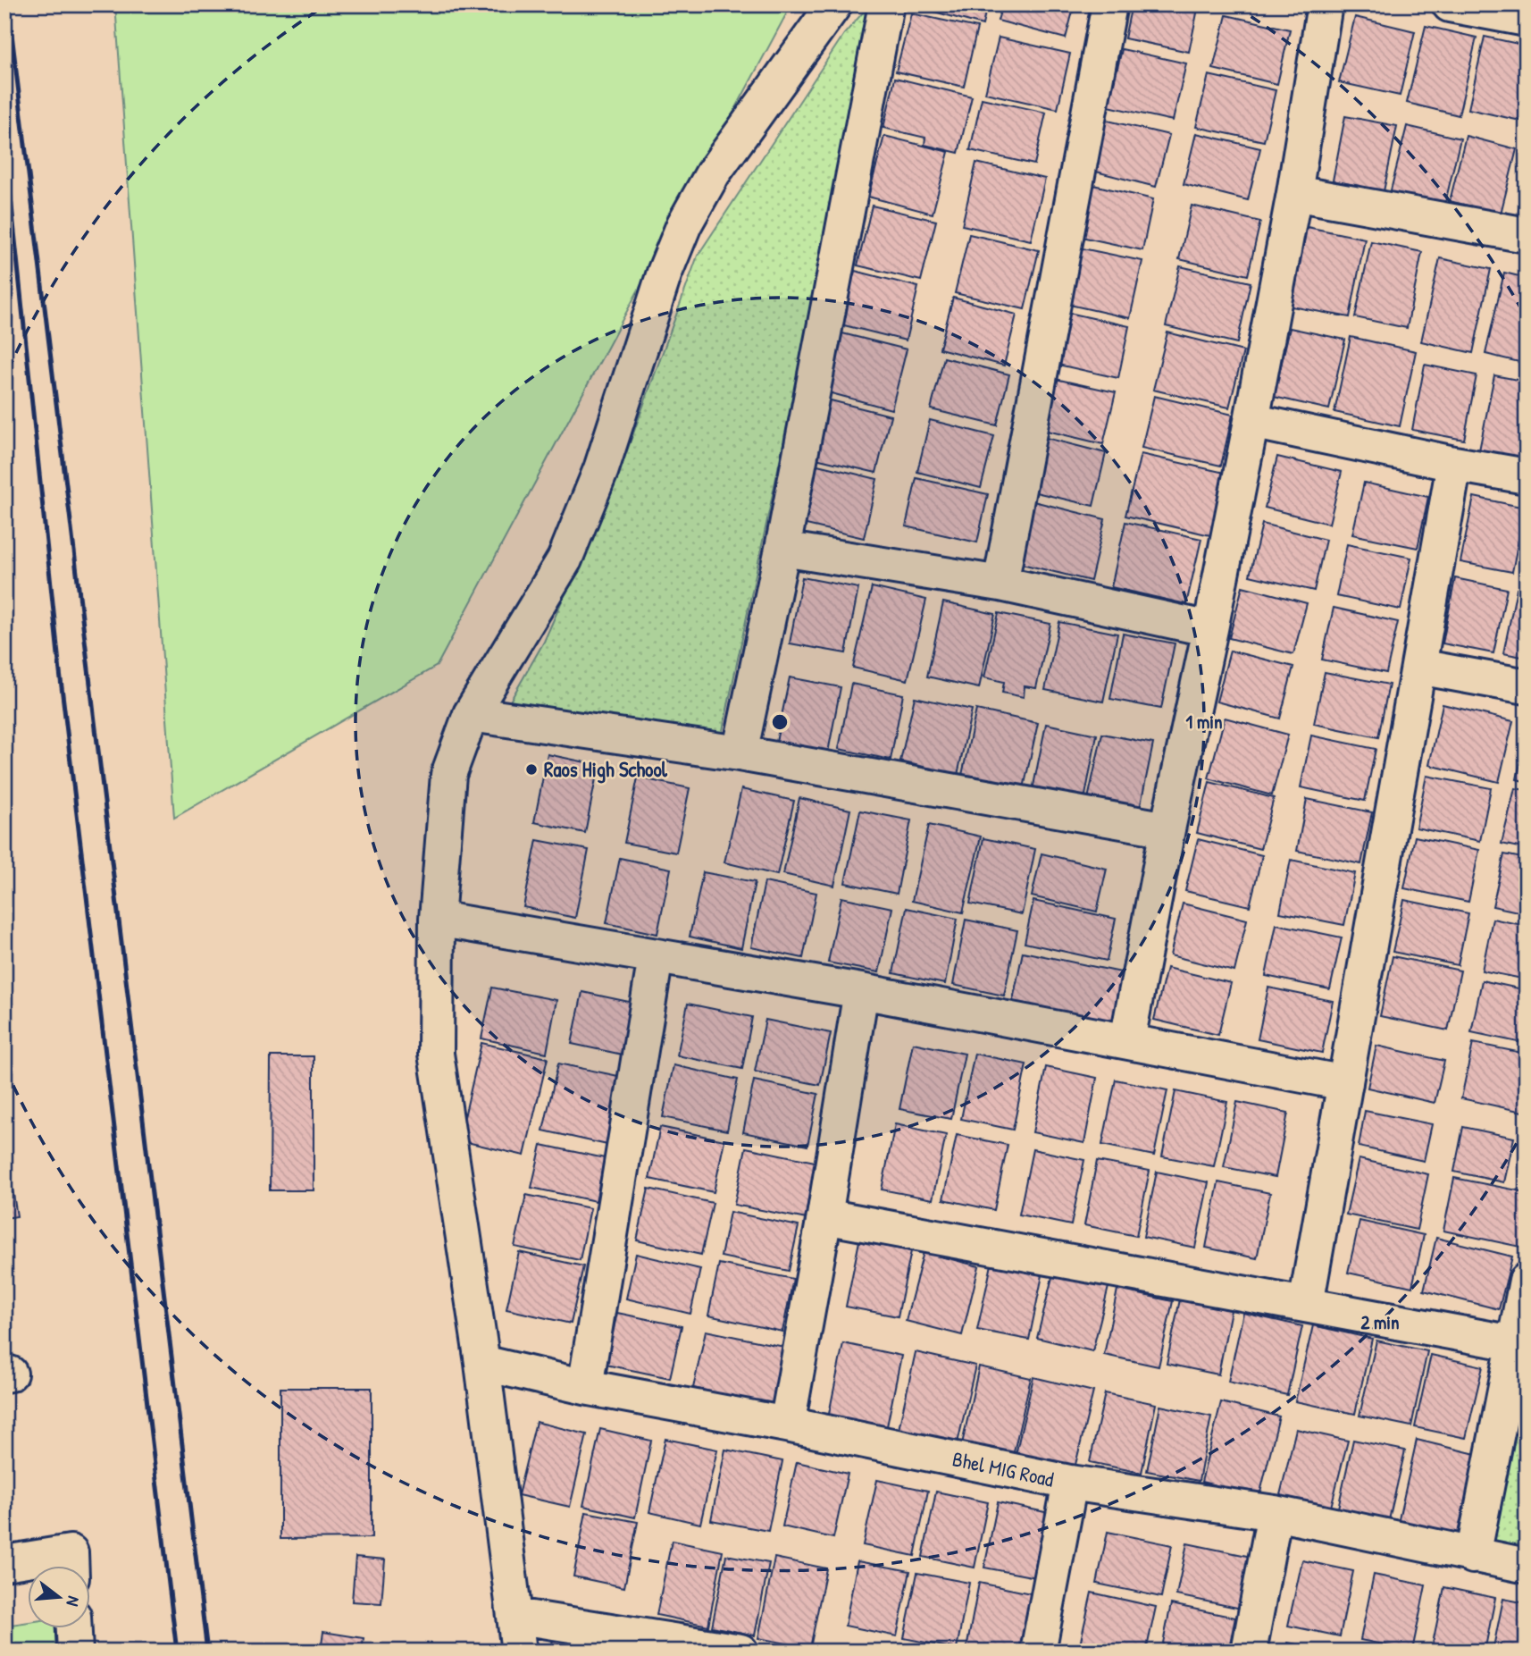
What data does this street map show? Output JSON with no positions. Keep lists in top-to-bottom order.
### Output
{
  "streets": {
    "street": ["Bhel MIG Road"]
  },
  "places": ["Raos High School"],
  "north": "right",
  "rings": ["1 min", "2 min"]
}
